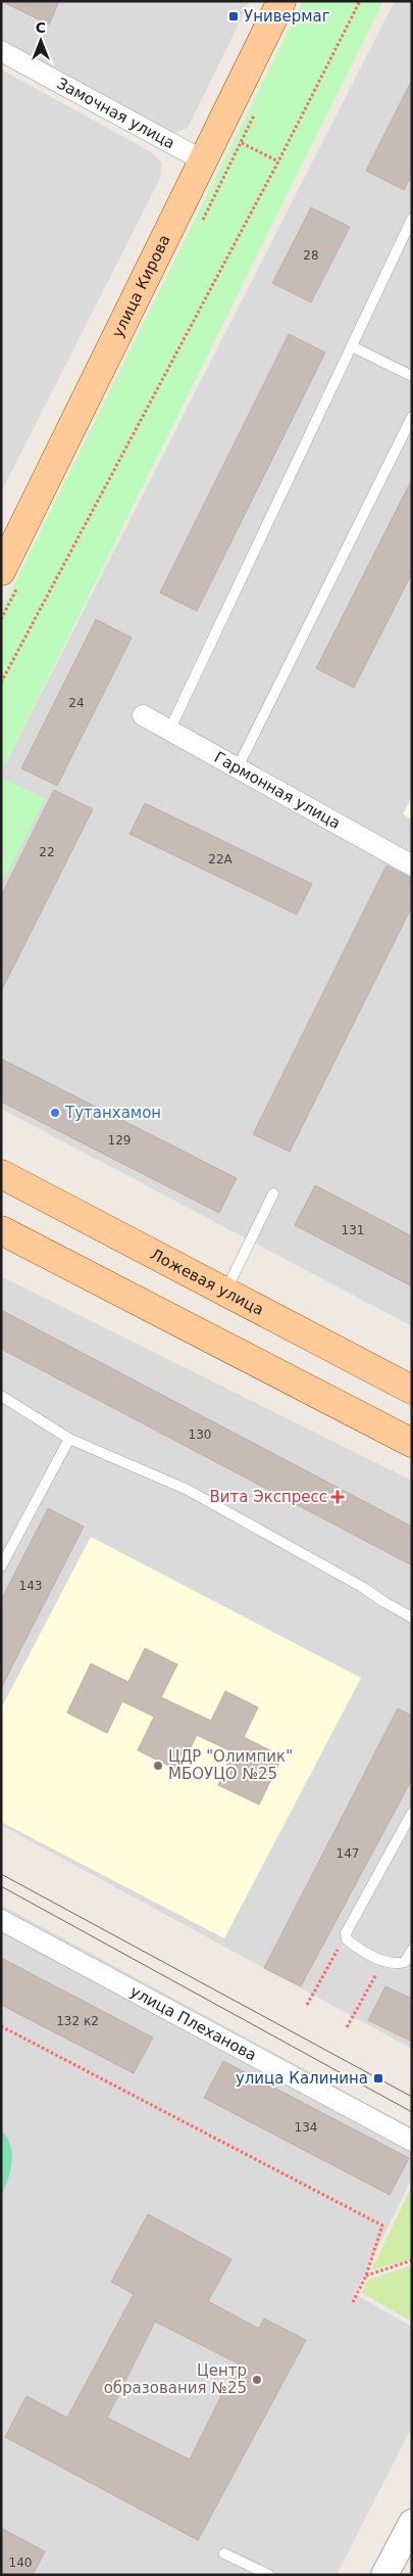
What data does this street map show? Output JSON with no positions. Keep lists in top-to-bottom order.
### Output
{
  "streets": {
    "main road": ["улица Кирова", "Ложевая улица"],
    "street": ["Замочная улица", "Гармонная улица", "улица Плеханова"]
  },
  "crossings": [
    ["Замочная улица", "улица Кирова"]
  ],
  "places": {
    "transit": ["Универмаг", "улица Калинина"],
    "other": ["Тутанхамон", "ЦДР \"Олимпик\" МБОУЦО №25", "Центр образования №25"],
    "health": ["Вита Экспресс"]
  },
  "house_numbers": [
    "28",
    "24",
    "22",
    "22А",
    "129",
    "131",
    "130",
    "143",
    "147",
    "132 к2",
    "134",
    "140"
  ],
  "north": "top"
}
